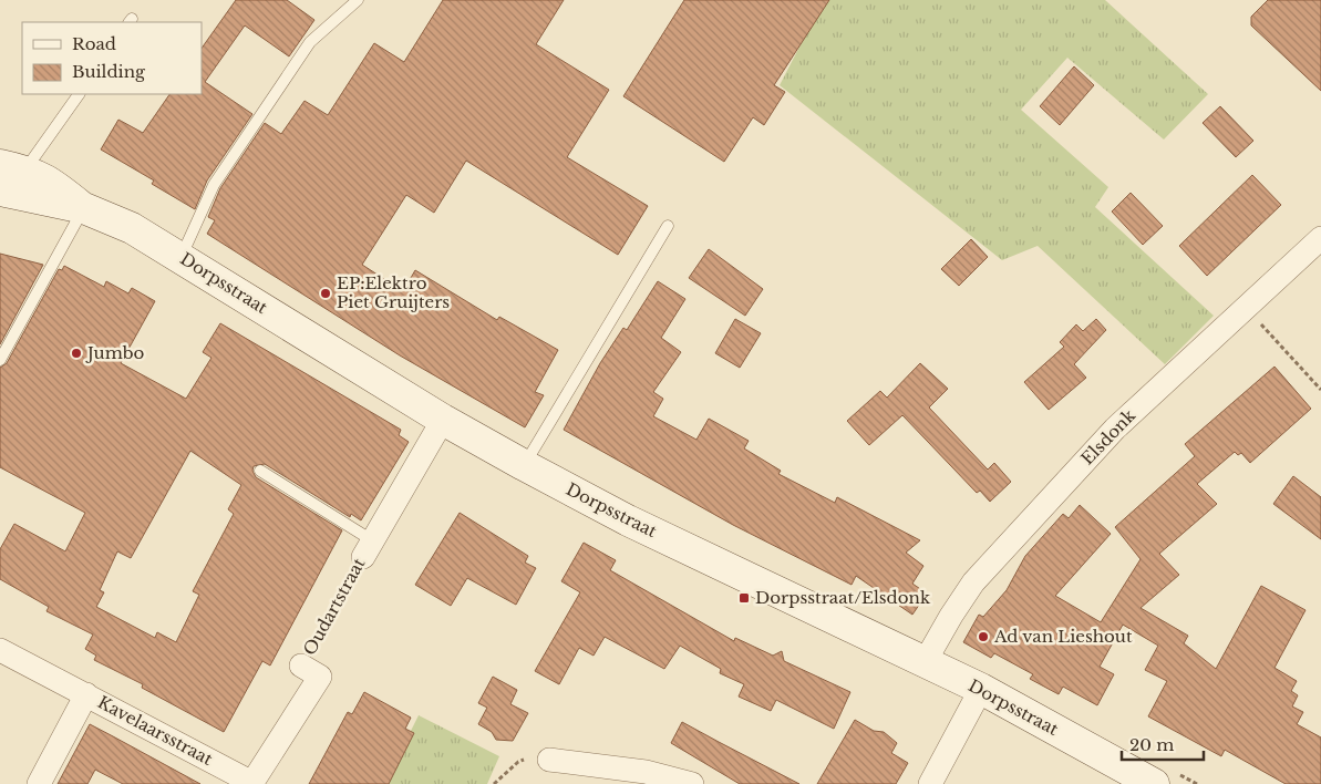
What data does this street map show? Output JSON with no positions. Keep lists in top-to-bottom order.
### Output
{
  "streets": {
    "street": [
      "Dorpsstraat",
      "Elsdonk",
      "Oudartstraat",
      "Kavelaarsstraat"
    ]
  },
  "crossings": [
    ["Dorpsstraat", "Elsdonk"],
    ["Dorpsstraat", "Oudartstraat"],
    ["Oudartstraat", "Kavelaarsstraat"]
  ],
  "places": {
    "other": ["EP:Elektro Piet Gruijters", "Jumbo", "Ad van Lieshout"],
    "transit": ["Dorpsstraat/Elsdonk"]
  },
  "legend": ["Road", "Building"],
  "scale_bar": "20 m"
}
